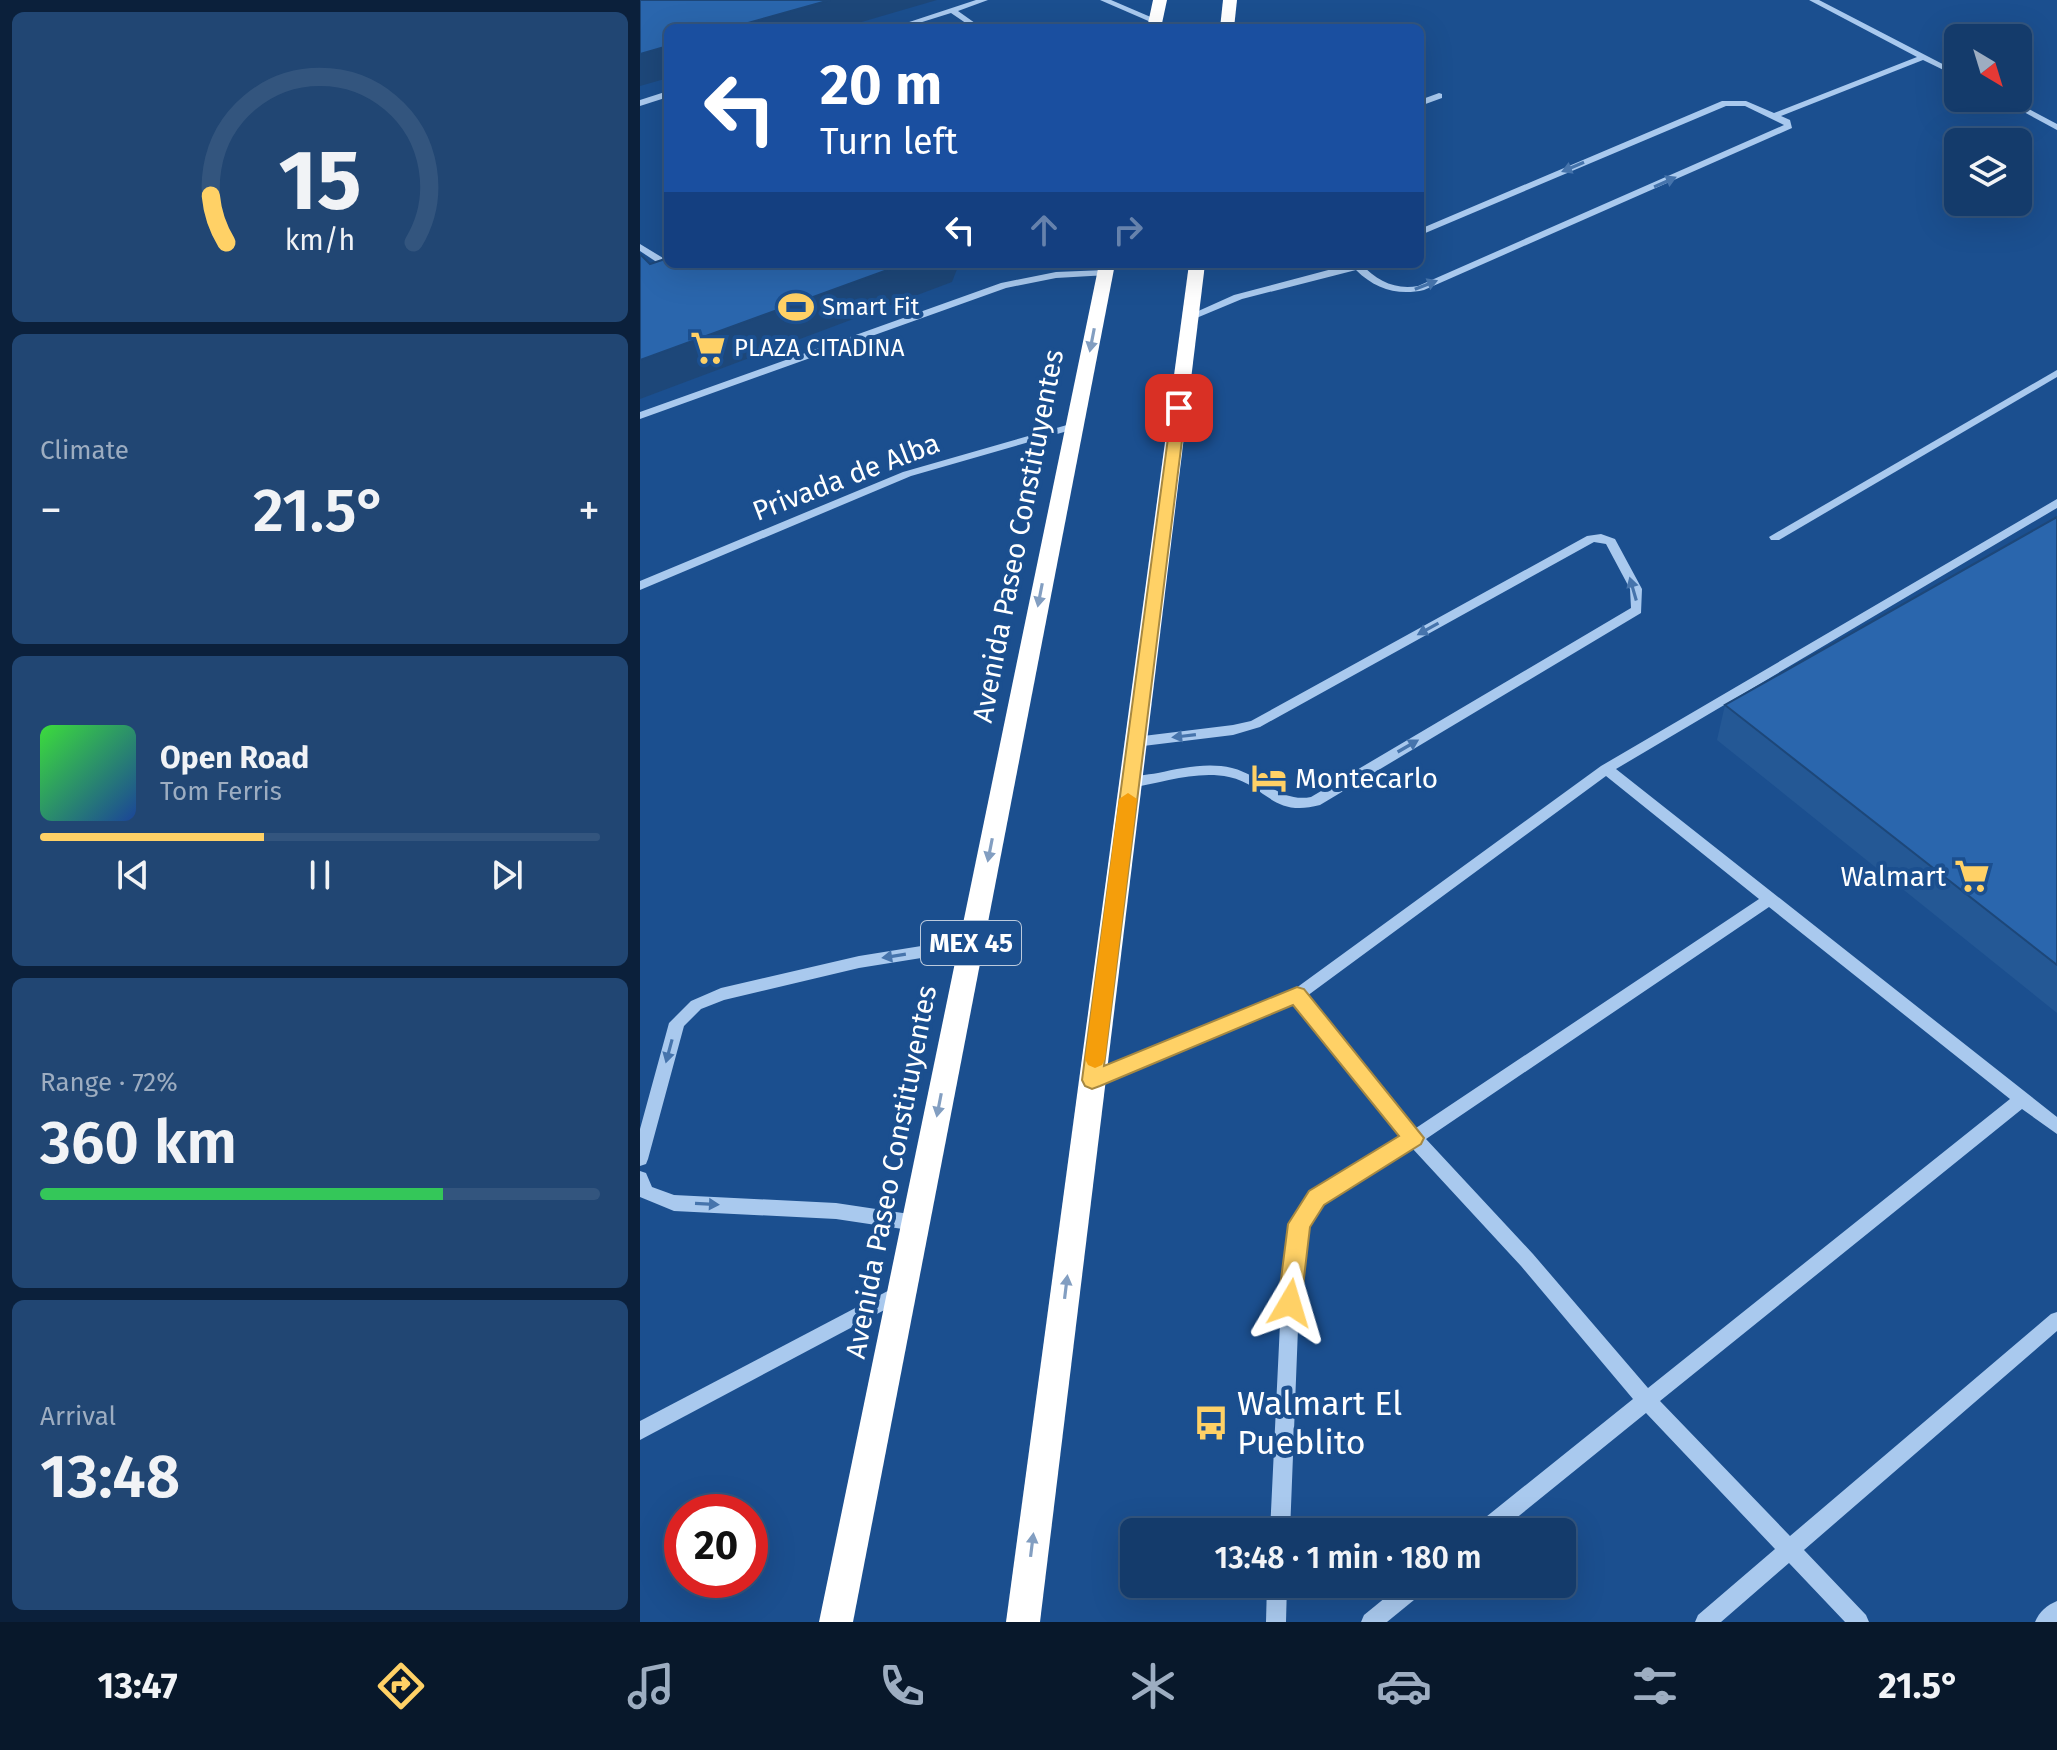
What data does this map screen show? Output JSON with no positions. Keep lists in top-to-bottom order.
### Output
{
  "streets": {
    "highway": ["Avenida Paseo Constituyentes", "MEX 45"],
    "street": ["Privada de Alba"]
  },
  "crossings": [
    ["Privada de Alba", "Avenida Paseo Constituyentes"]
  ],
  "places": {
    "sports": ["Smart Fit"],
    "supermarket": ["PLAZA CITADINA", "Walmart"],
    "hotel": ["Montecarlo"],
    "bus stop": ["Walmart El Pueblito"]
  },
  "north": "bottom right",
  "page": {
    "turn": ["20 m", "Turn left"],
    "tile": [
      "Climate",
      ["Range · 72%", "360 km"],
      ["Arrival", "13:48"]
    ],
    "heat": ["−", "21.5°", "+"],
    "song": ["Open Road", "Tom Ferris"],
    "limit": "20",
    "trip": "13:48 · 1 min · 180 m",
    "tabs": ["13:47", "21.5°"],
    "gauge": ["15", "km/h"]
  }
}
